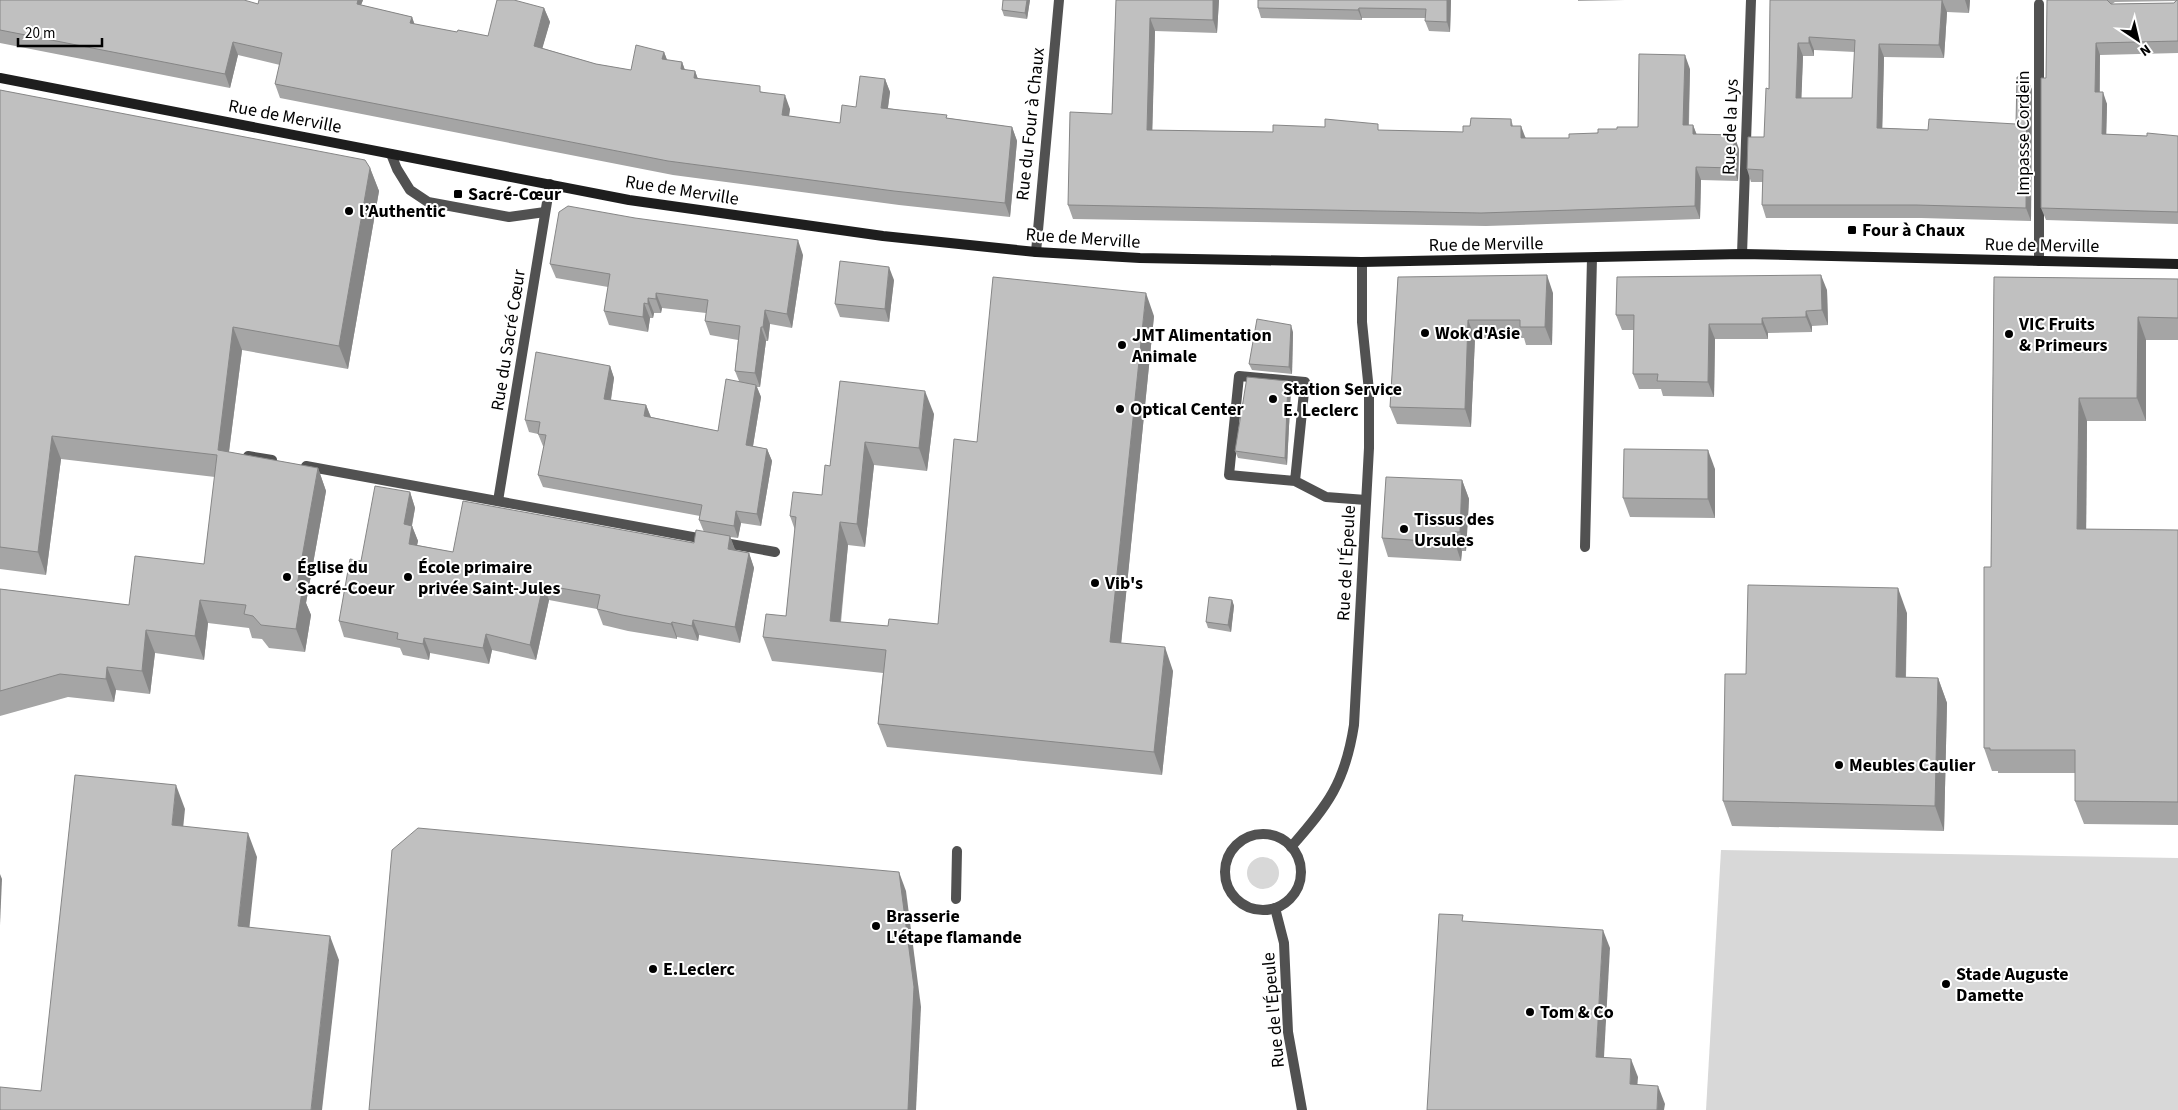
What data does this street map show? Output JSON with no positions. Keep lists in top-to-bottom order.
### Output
{
  "streets": {
    "street": [
      "Rue de Merville",
      "Rue du Four à Chaux",
      "Rue de la Lys",
      "Impasse Cordein",
      "Rue du Sacré Cœur",
      "Rue de l'Épeule"
    ]
  },
  "crossings": [
    ["Rue de Merville", "Rue du Four à Chaux"],
    ["Rue de Merville", "Rue de la Lys"],
    ["Rue de Merville", "Impasse Cordein"],
    ["Rue de Merville", "Rue du Sacré Cœur"],
    ["Rue de Merville", "Rue de l'Épeule"]
  ],
  "places": {
    "transit": ["Sacré-Cœur", "Four à Chaux"],
    "other": [
      "l’Authentic",
      "Wok d'Asie",
      "VIC Fruits & Primeurs",
      "JMT Alimentation Animale",
      "Station Service E. Leclerc",
      "Optical Center",
      "Tissus des Ursules",
      "Église du Sacré-Coeur",
      "École primaire privée Saint-Jules",
      "Vib's",
      "Meubles Caulier",
      "Brasserie L'étape flamande",
      "E.Leclerc",
      "Stade Auguste Damette",
      "Tom & Co"
    ]
  },
  "scale_bar": "20 m",
  "north": "bottom right"
}
